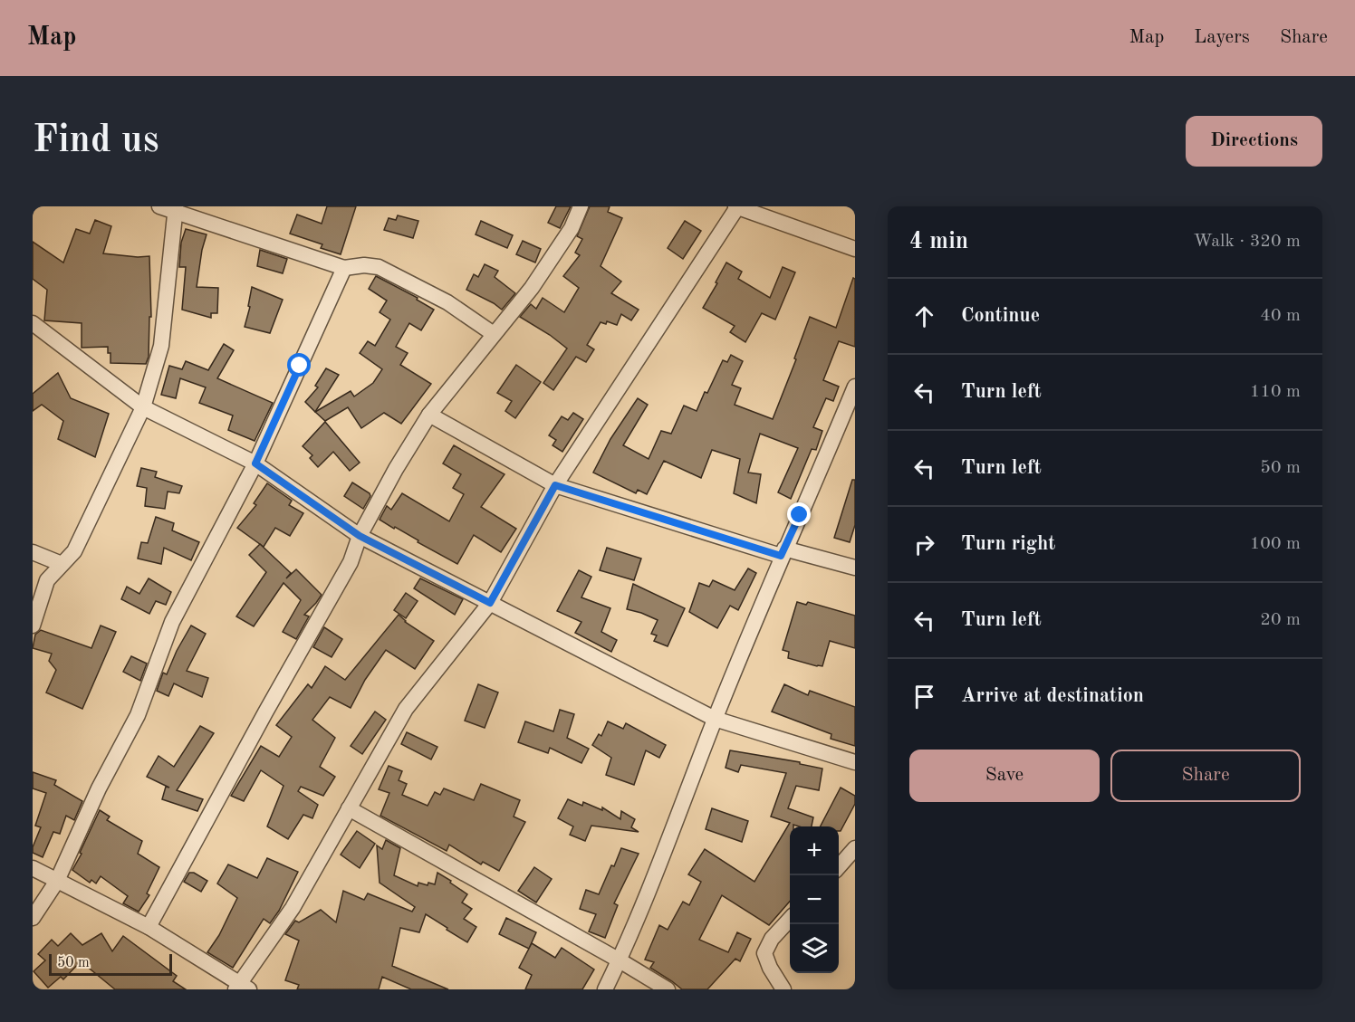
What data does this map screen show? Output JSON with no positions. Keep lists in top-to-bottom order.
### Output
{
  "scale_bar": "50 m",
  "page": {
    "header": "Map",
    "nav": ["Map", "Layers", "Share"],
    "buttons": [
      "Directions",
      ["Save", "Share"]
    ],
    "title": "Find us",
    "heading": ["4 min", "Walk · 320 m"],
    "list": [
      ["Continue", "40 m"],
      ["Turn left", "110 m"],
      ["Turn left", "50 m"],
      ["Turn right", "100 m"],
      ["Turn left", "20 m"],
      "Arrive at destination"
    ],
    "map_buttons": ["+", "−"],
    "scale": "50 m"
  }
}
